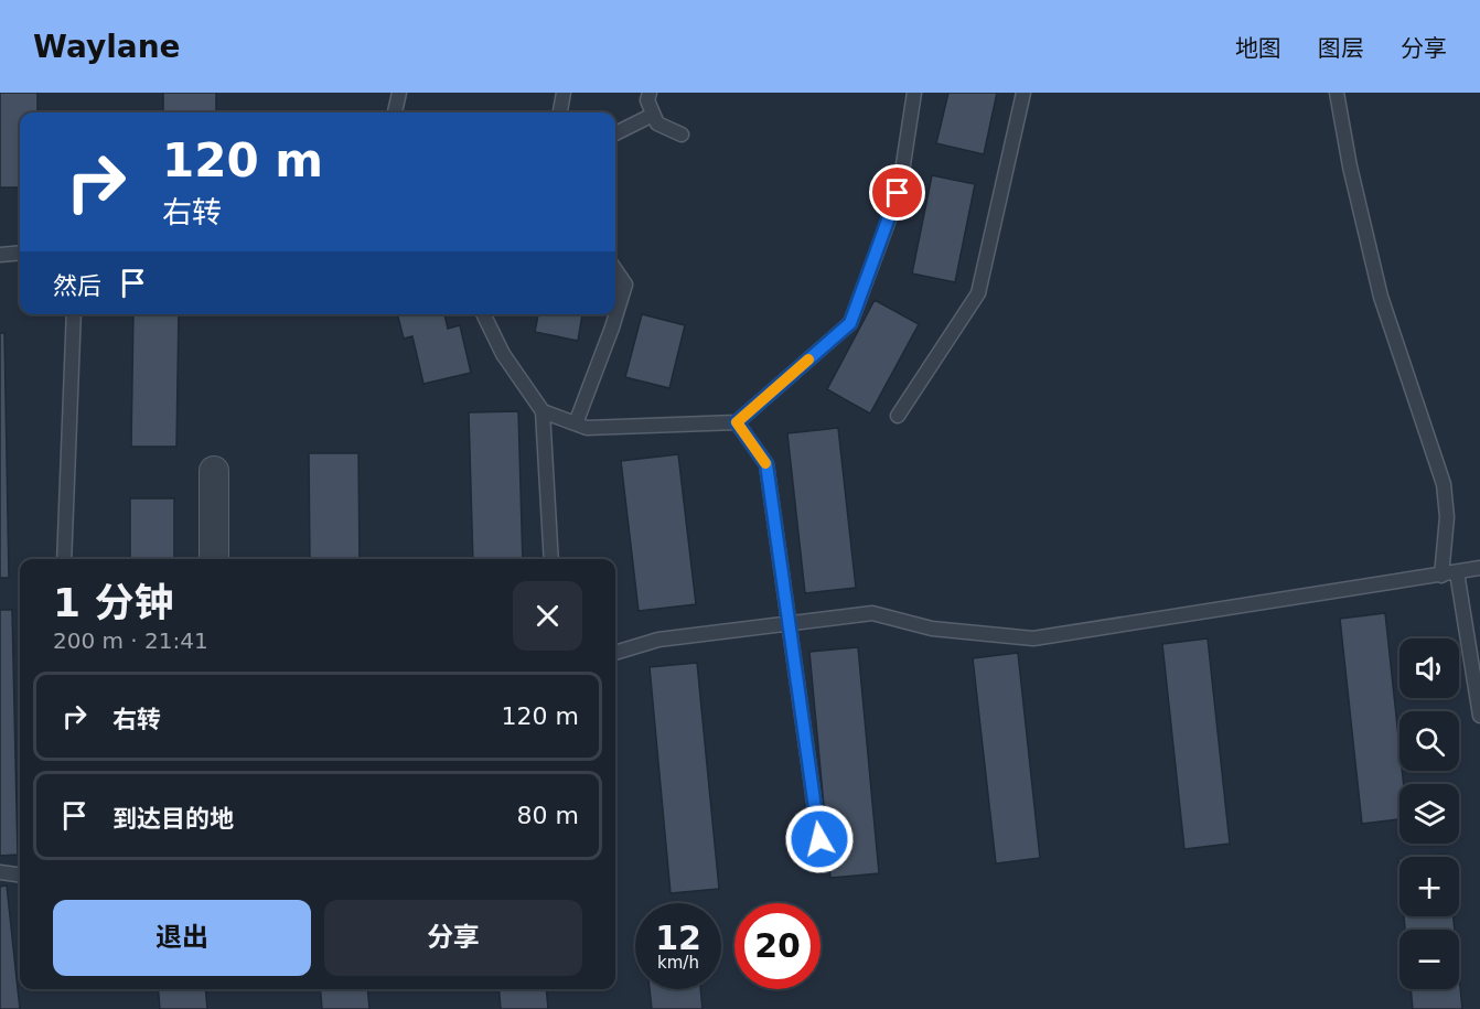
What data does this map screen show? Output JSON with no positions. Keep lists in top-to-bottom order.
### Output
{
  "page": {
    "header": "Waylane",
    "nav": ["地图", "图层", "分享"],
    "turn": ["120 m", "右转"],
    "then": "然后",
    "heading": ["1 分钟", "200 m · 21:41"],
    "map_buttons": ["+", "−"],
    "list": [
      {
        "name": "右转",
        "value": "120 m"
      },
      {
        "name": "到达目的地",
        "value": "80 m"
      }
    ],
    "buttons": ["退出", "分享"],
    "speed": "12 km/h",
    "limit": "20"
  }
}
